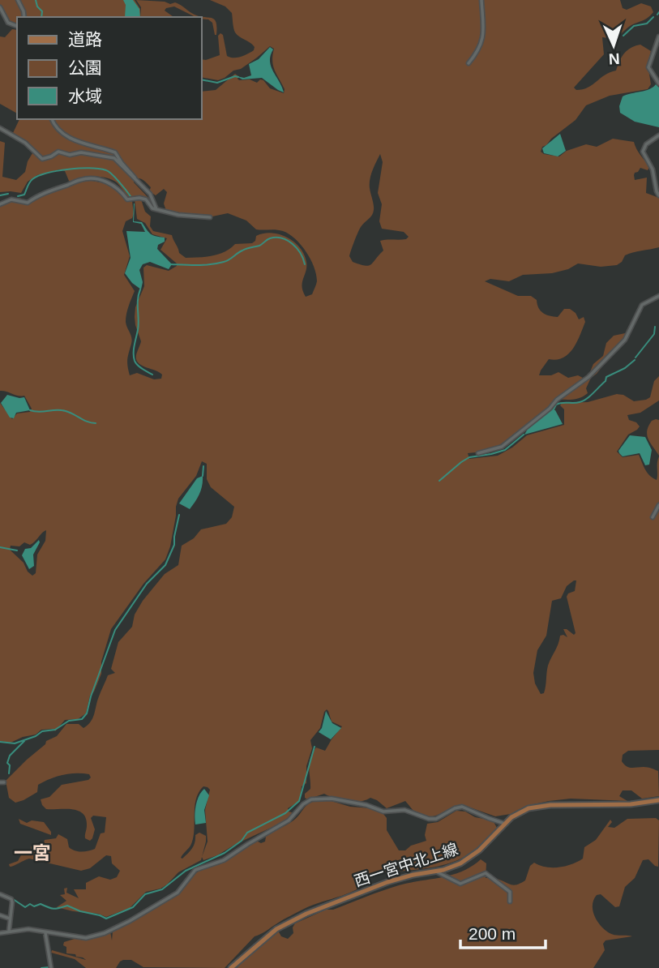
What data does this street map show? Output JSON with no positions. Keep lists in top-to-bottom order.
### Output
{
  "streets": {
    "main road": ["西一宮中北上線"]
  },
  "districts": ["一宮"],
  "legend": ["道路", "公園", "水域"],
  "scale_bar": "200 m",
  "north": "bottom"
}
